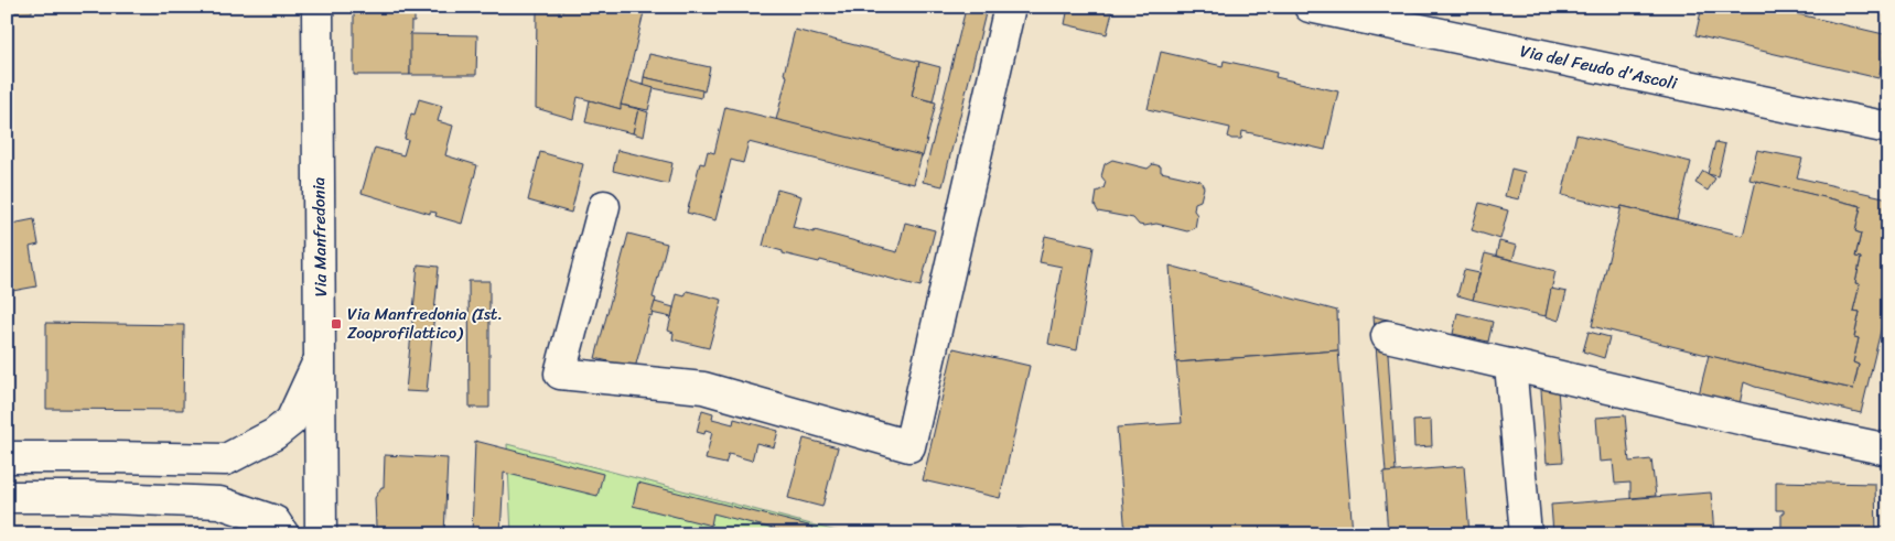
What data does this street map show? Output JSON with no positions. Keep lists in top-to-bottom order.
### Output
{
  "streets": {
    "street": ["Via del Feudo d'Ascoli", "Via Manfredonia"]
  },
  "places": {
    "transit": ["Via Manfredonia (Ist. Zooprofilattico)"]
  }
}
